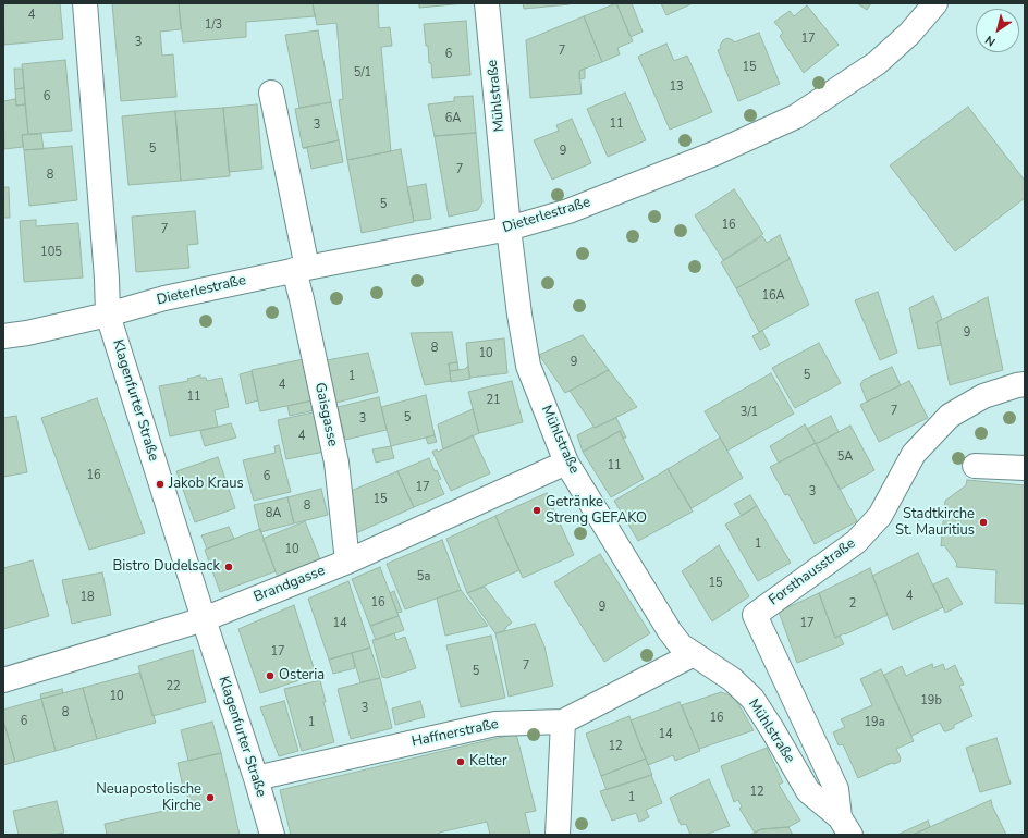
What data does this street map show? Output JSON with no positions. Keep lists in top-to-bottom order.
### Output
{
  "streets": {
    "street": [
      "Mühlstraße",
      "Dieterlestraße",
      "Klagenfurter Straße",
      "Gaisgasse",
      "Forsthausstraße",
      "Brandgasse",
      "Haffnerstraße"
    ]
  },
  "crossings": [
    ["Mühlstraße", "Dieterlestraße"],
    ["Mühlstraße", "Forsthausstraße"],
    ["Mühlstraße", "Brandgasse"],
    ["Mühlstraße", "Haffnerstraße"],
    ["Dieterlestraße", "Klagenfurter Straße"],
    ["Dieterlestraße", "Gaisgasse"],
    ["Klagenfurter Straße", "Brandgasse"],
    ["Klagenfurter Straße", "Haffnerstraße"],
    ["Gaisgasse", "Brandgasse"]
  ],
  "places": [
    "Jakob Kraus",
    "Getränke Streng GEFAKO",
    "Stadtkirche St. Mauritius",
    "Bistro Dudelsack",
    "Osteria",
    "Kelter",
    "Neuapostolische Kirche"
  ],
  "house_numbers": [
    "4",
    "1/3",
    "17",
    "3",
    "7",
    "6",
    "15",
    "5/1",
    "13",
    "6",
    "6A",
    "11",
    "3",
    "5",
    "9",
    "7",
    "8",
    "5",
    "16",
    "7",
    "105",
    "16A",
    "9",
    "8",
    "10",
    "9",
    "5",
    "1",
    "4",
    "11",
    "21",
    "7",
    "3/1",
    "5",
    "3",
    "4",
    "5A",
    "11",
    "16",
    "6",
    "17",
    "3",
    "15",
    "8",
    "8A",
    "1",
    "10",
    "5a",
    "15",
    "4",
    "18",
    "16",
    "2",
    "9",
    "14",
    "17",
    "17",
    "7",
    "5",
    "22",
    "10",
    "19b",
    "3",
    "8",
    "16",
    "6",
    "1",
    "19a",
    "14",
    "12",
    "12",
    "1"
  ],
  "north": "bottom left"
}
